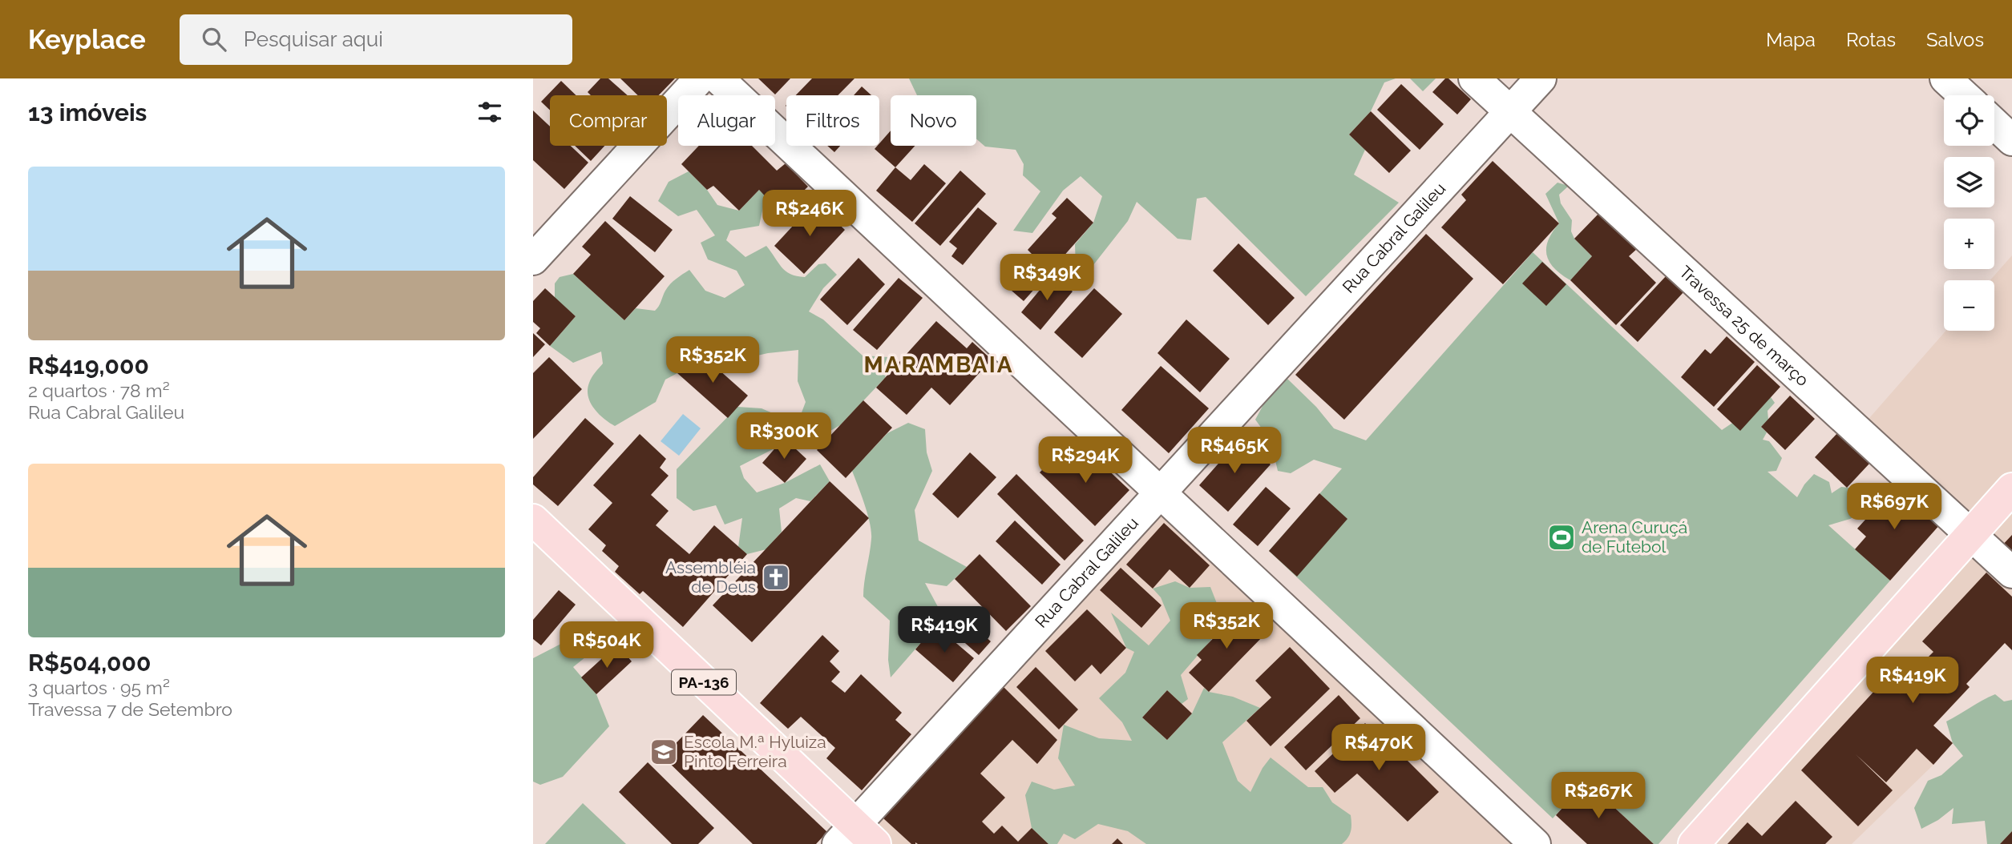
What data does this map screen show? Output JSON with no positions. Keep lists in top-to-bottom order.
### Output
{
  "streets": {
    "main road": ["PA-136"],
    "street": ["Rua Cabral Galileu", "Travessa 25 de março"]
  },
  "crossings": [
    ["Rua Cabral Galileu", "Travessa 25 de março"],
    ["Rua Cabral Galileu", "PA-136"]
  ],
  "districts": ["MARAMBAIA"],
  "places": {
    "sports": ["Arena Curuçá de Futebol"],
    "church": ["Assembléia de Deus"],
    "school or university": ["Escola M.ª Hyluiza Pinto Ferreira"]
  },
  "page": {
    "header": "Keyplace",
    "search": "Pesquisar aqui",
    "nav": ["Mapa", "Rotas", "Salvos"],
    "heading": "13 imóveis",
    "map_buttons": ["+", "−"],
    "chip": [
      "Comprar",
      "Alugar",
      "Filtros",
      "Novo"
    ],
    "list": [
      {
        "name": "R$419,000",
        "note": "2 quartos · 78 m² · Rua Cabral Galileu"
      },
      {
        "name": "R$504,000",
        "note": "3 quartos · 95 m² · Travessa 7 de Setembro"
      }
    ],
    "price": [
      "R$246K",
      "R$349K",
      "R$352K",
      "R$300K",
      "R$465K",
      "R$294K",
      "R$697K",
      "R$352K",
      "R$419K",
      "R$504K",
      "R$419K",
      "R$470K",
      "R$267K"
    ]
  }
}
